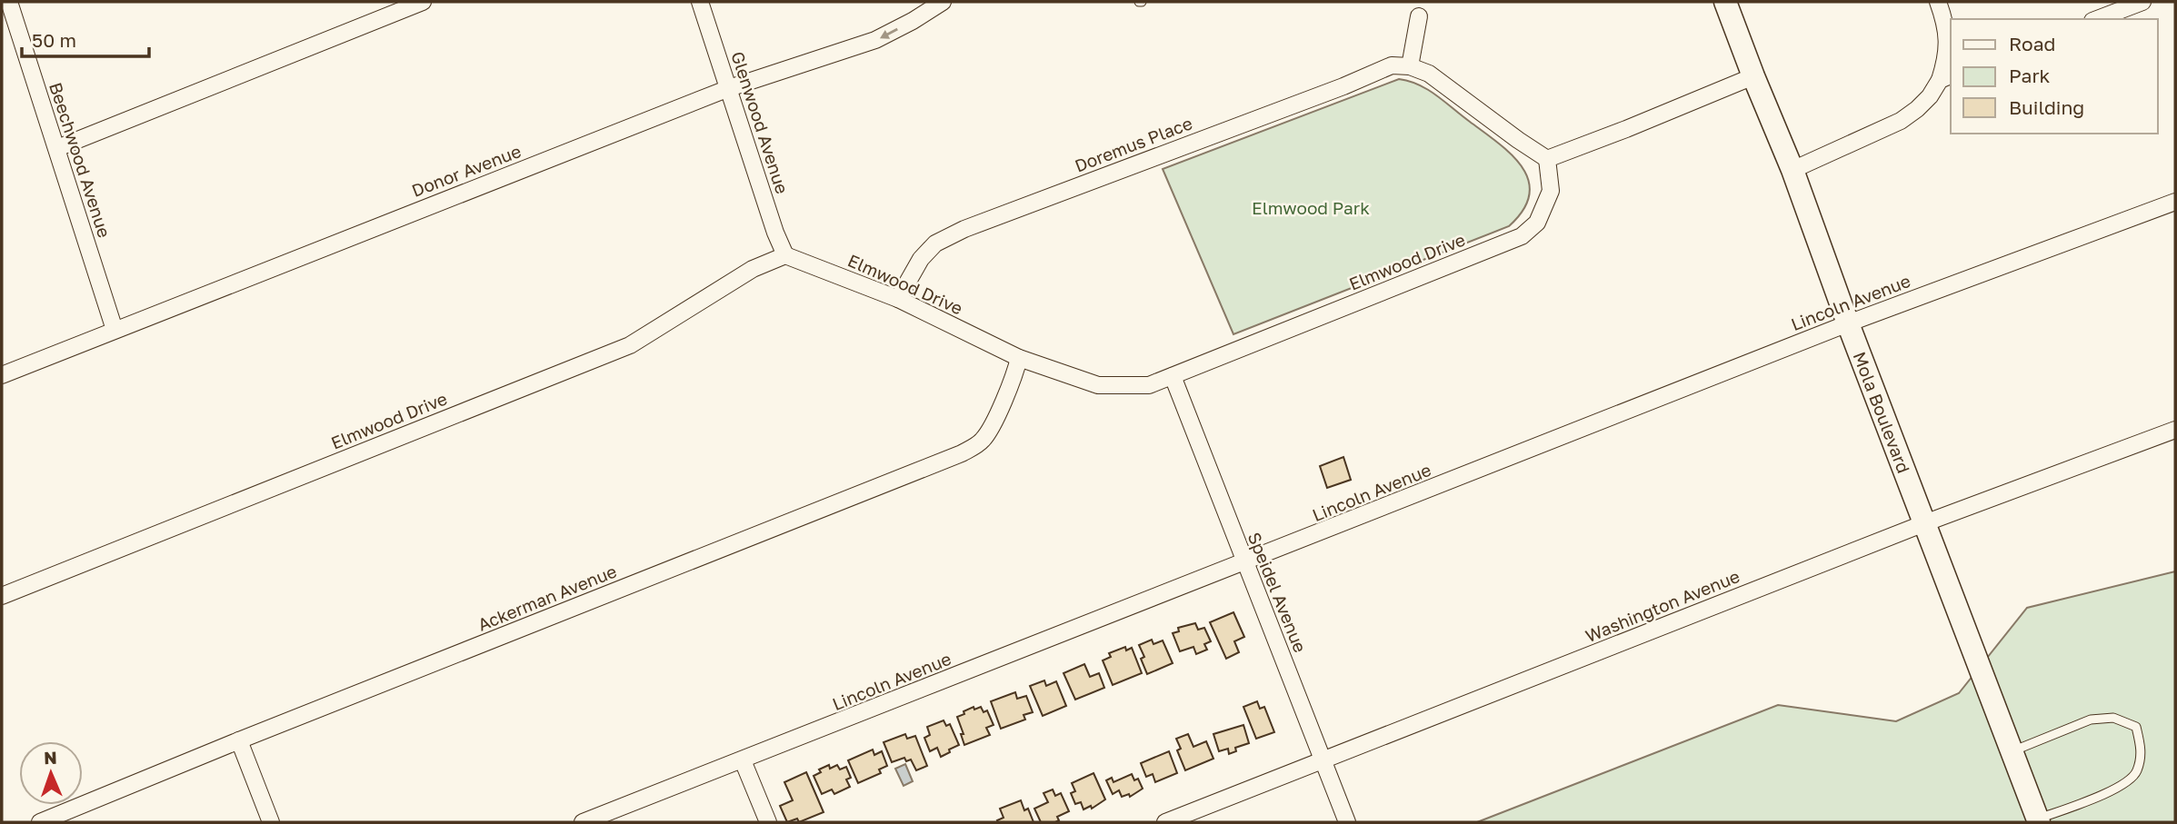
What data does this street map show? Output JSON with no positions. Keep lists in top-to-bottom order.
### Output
{
  "streets": {
    "street": [
      "Glenwood Avenue",
      "Doremus Place",
      "Beechwood Avenue",
      "Donor Avenue",
      "Elmwood Drive",
      "Lincoln Avenue",
      "Mola Boulevard",
      "Speidel Avenue",
      "Ackerman Avenue",
      "Washington Avenue"
    ]
  },
  "crossings": [
    ["Glenwood Avenue", "Donor Avenue"],
    ["Glenwood Avenue", "Elmwood Drive"],
    ["Doremus Place", "Elmwood Drive"],
    ["Beechwood Avenue", "Donor Avenue"],
    ["Elmwood Drive", "Speidel Avenue"],
    ["Elmwood Drive", "Ackerman Avenue"],
    ["Lincoln Avenue", "Mola Boulevard"],
    ["Lincoln Avenue", "Speidel Avenue"],
    ["Mola Boulevard", "Washington Avenue"],
    ["Speidel Avenue", "Washington Avenue"]
  ],
  "parks": ["Elmwood Park"],
  "legend": ["Road", "Park", "Building"],
  "scale_bar": "50 m",
  "north": "top"
}
